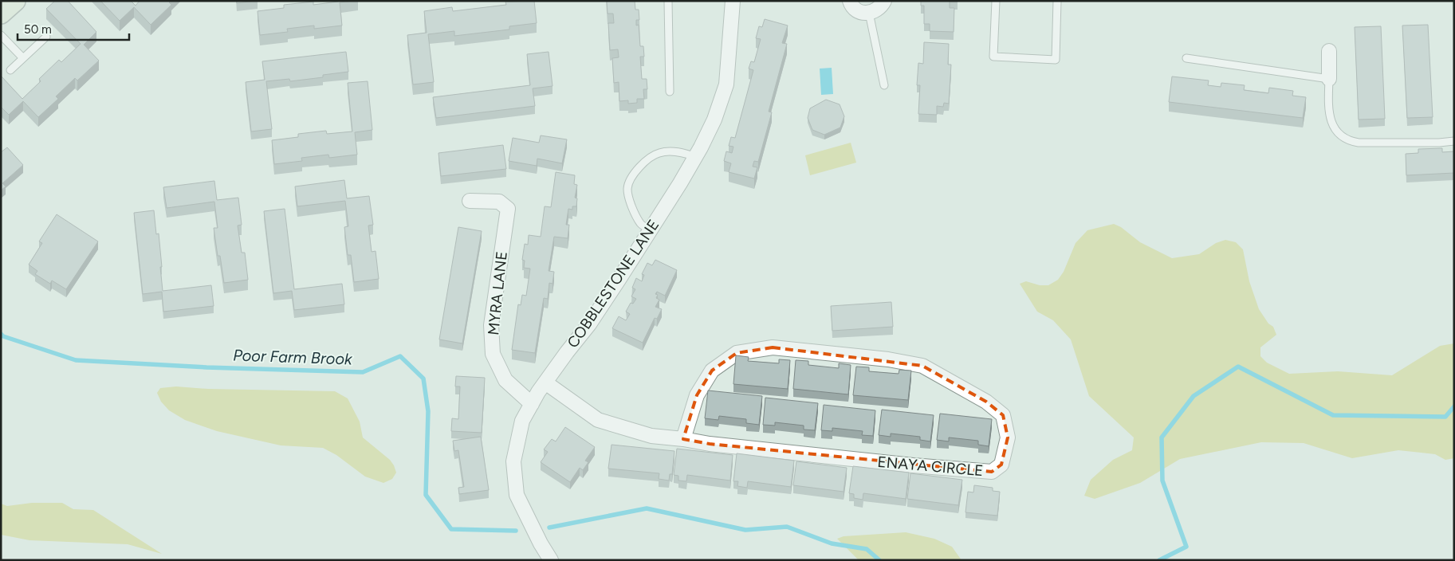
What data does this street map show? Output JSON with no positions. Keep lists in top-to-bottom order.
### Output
{
  "streets": {
    "street": ["COBBLESTONE LANE", "MYRA LANE", "ENAYA CIRCLE"]
  },
  "crossings": [
    ["COBBLESTONE LANE", "MYRA LANE"],
    ["COBBLESTONE LANE", "ENAYA CIRCLE"]
  ],
  "water": ["Poor Farm Brook"],
  "scale_bar": "50 m"
}
